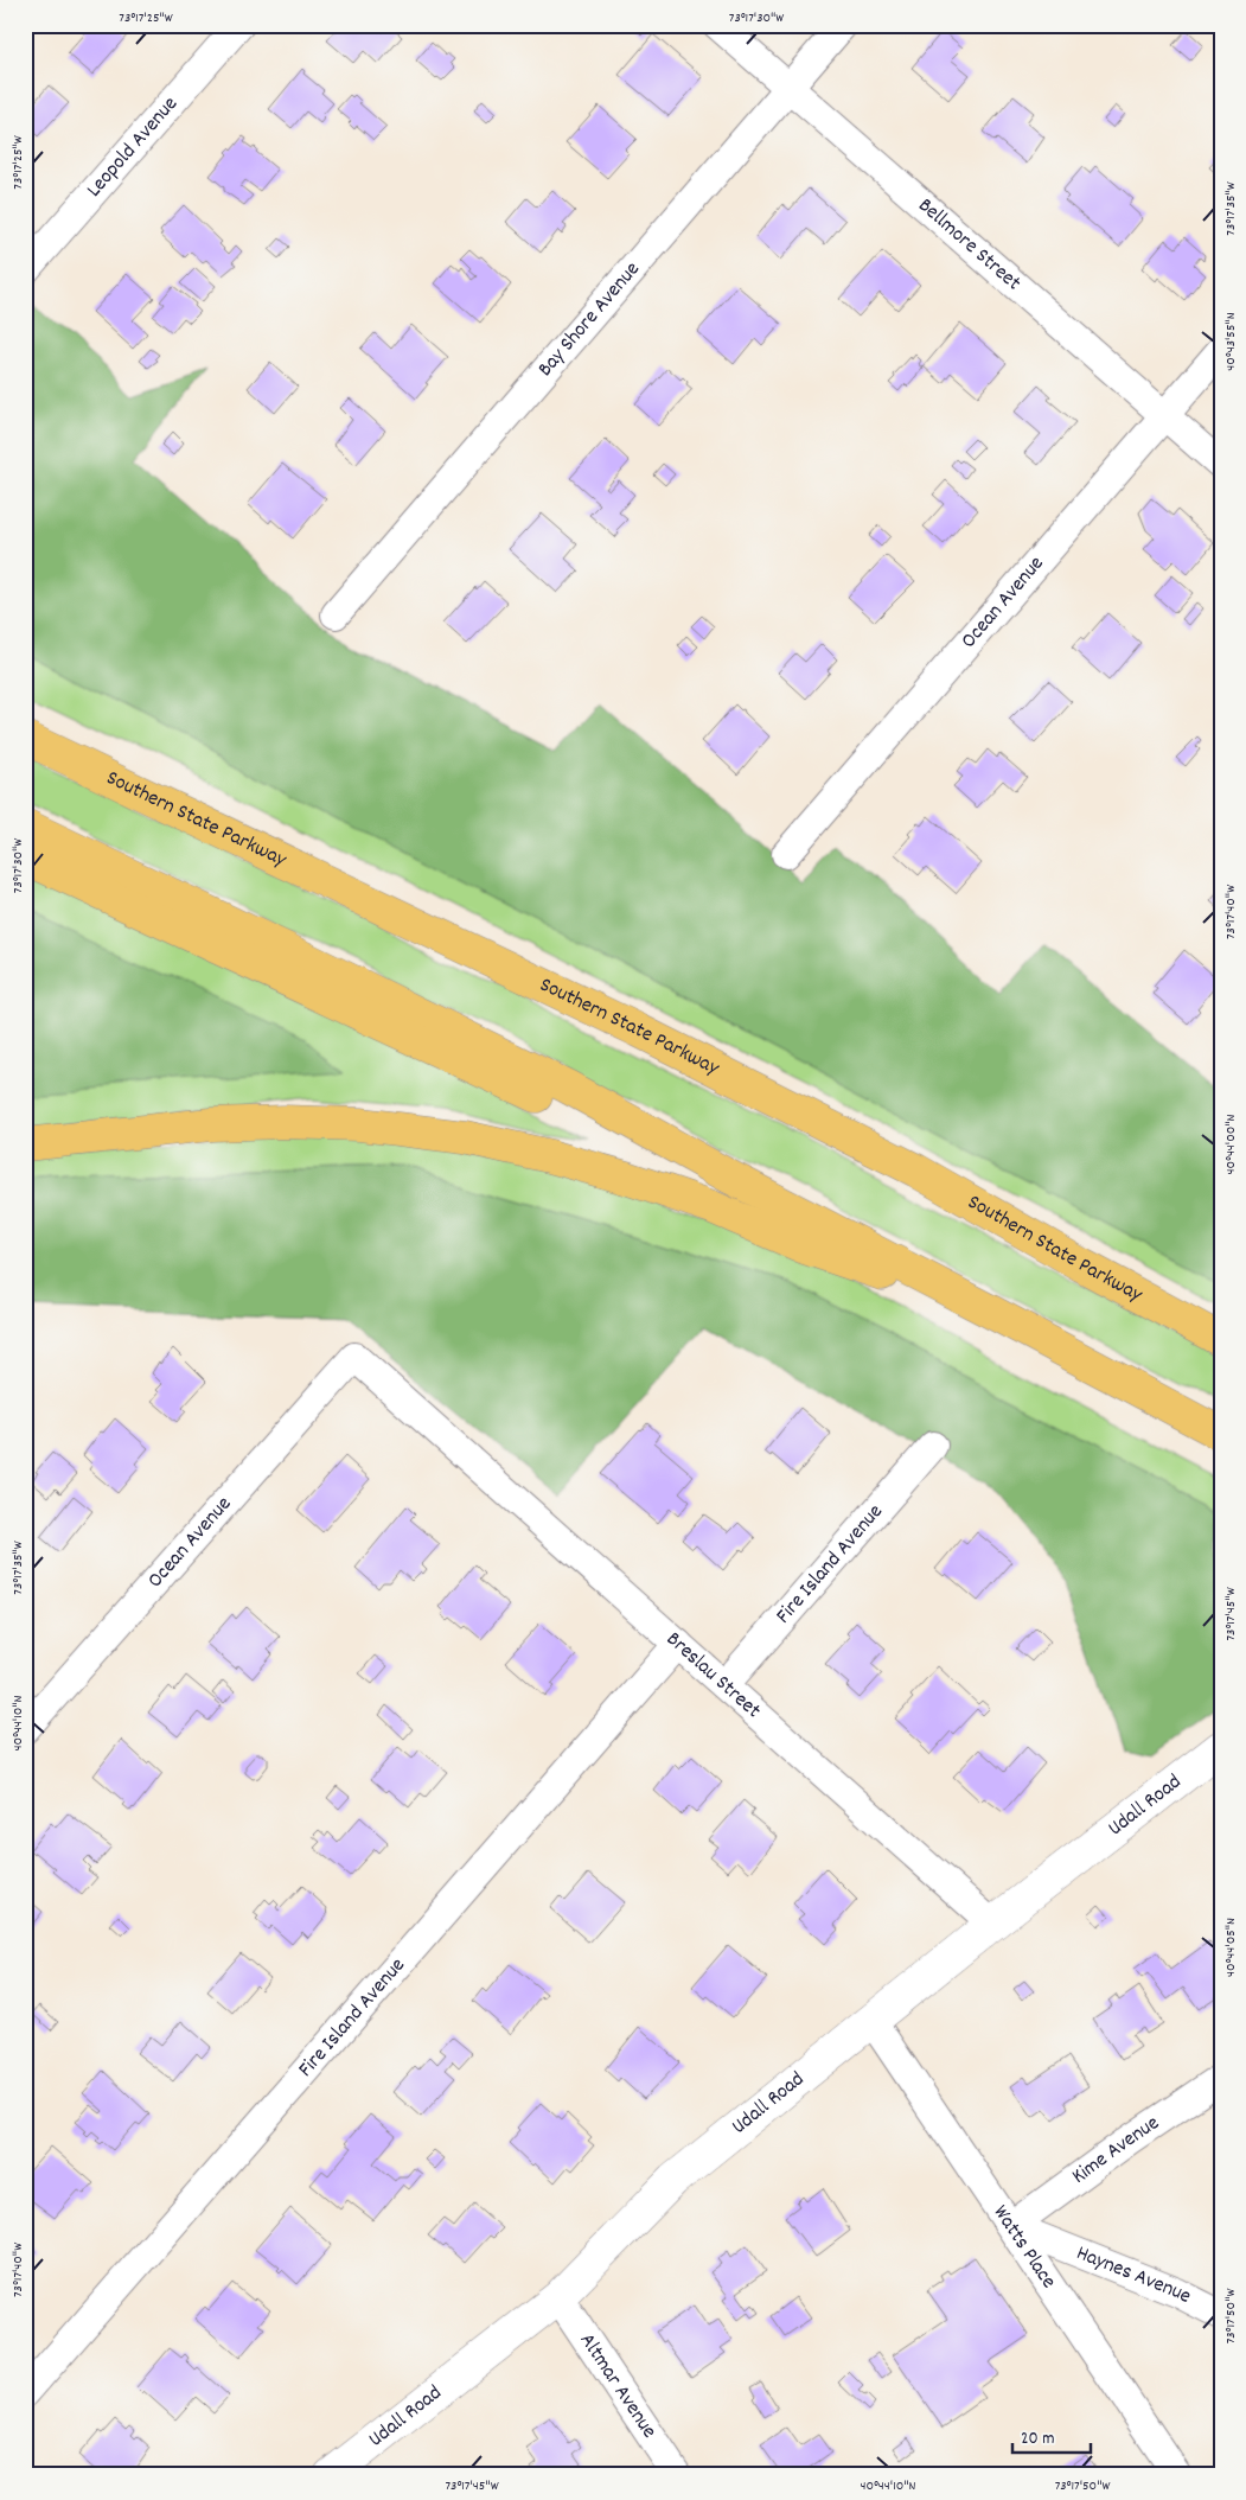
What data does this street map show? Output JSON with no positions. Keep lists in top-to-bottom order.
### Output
{
  "streets": {
    "highway": ["Southern State Parkway"],
    "street": [
      "Leopold Avenue",
      "Bellmore Street",
      "Bay Shore Avenue",
      "Ocean Avenue",
      "Fire Island Avenue",
      "Breslau Street",
      "Udall Road",
      "Kime Avenue",
      "Watts Place",
      "Haynes Avenue",
      "Altmar Avenue"
    ]
  },
  "crossings": [
    ["Bellmore Street", "Bay Shore Avenue"],
    ["Bellmore Street", "Ocean Avenue"],
    ["Ocean Avenue", "Breslau Street"],
    ["Fire Island Avenue", "Breslau Street"],
    ["Breslau Street", "Udall Road"],
    ["Udall Road", "Watts Place"],
    ["Udall Road", "Altmar Avenue"],
    ["Kime Avenue", "Watts Place"],
    ["Kime Avenue", "Haynes Avenue"],
    ["Watts Place", "Haynes Avenue"]
  ],
  "scale_bar": "20 m",
  "coordinates": [
    "73°17'25\"W",
    "73°17'30\"W",
    "73°17'35\"W",
    "40°43'55\"N",
    "73°17'40\"W",
    "40°44'00\"N",
    "73°17'45\"W",
    "40°44'10\"N",
    "40°44'05\"N",
    "73°17'50\"W"
  ]
}
